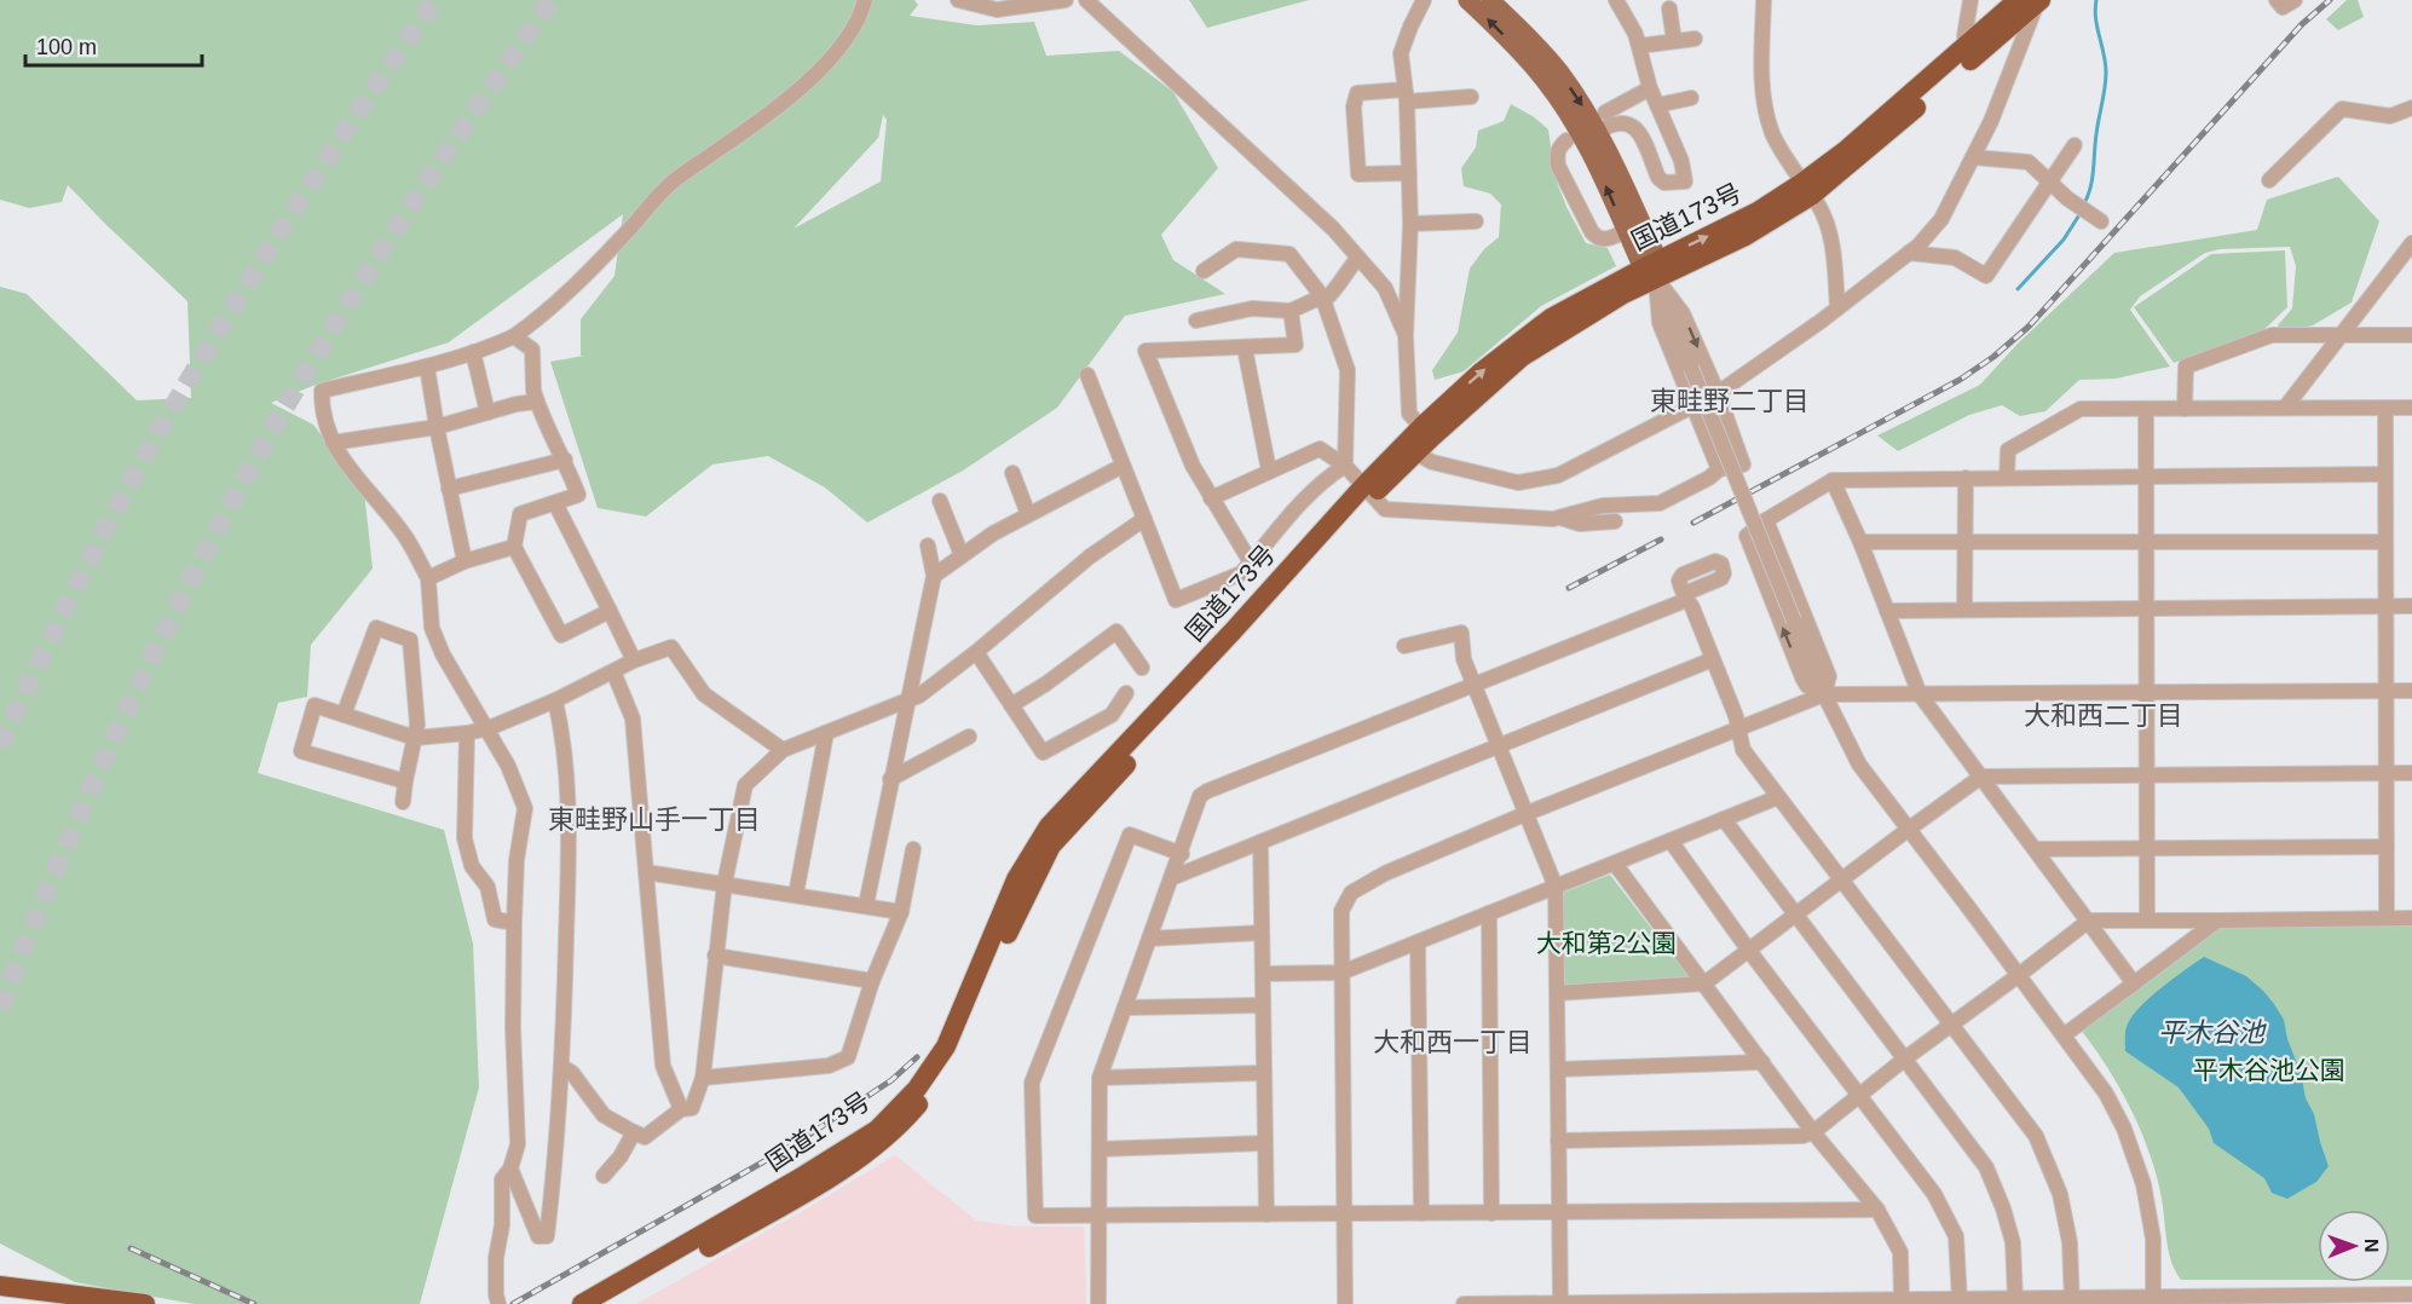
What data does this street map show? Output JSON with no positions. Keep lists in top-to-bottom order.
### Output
{
  "streets": {
    "highway": ["国道173号"]
  },
  "districts": [
    "東畦野二丁目",
    "大和西二丁目",
    "東畦野山手一丁目",
    "大和西一丁目"
  ],
  "water": ["平木谷池"],
  "parks": ["大和第2公園", "平木谷池公園"],
  "scale_bar": "100 m",
  "north": "right"
}
